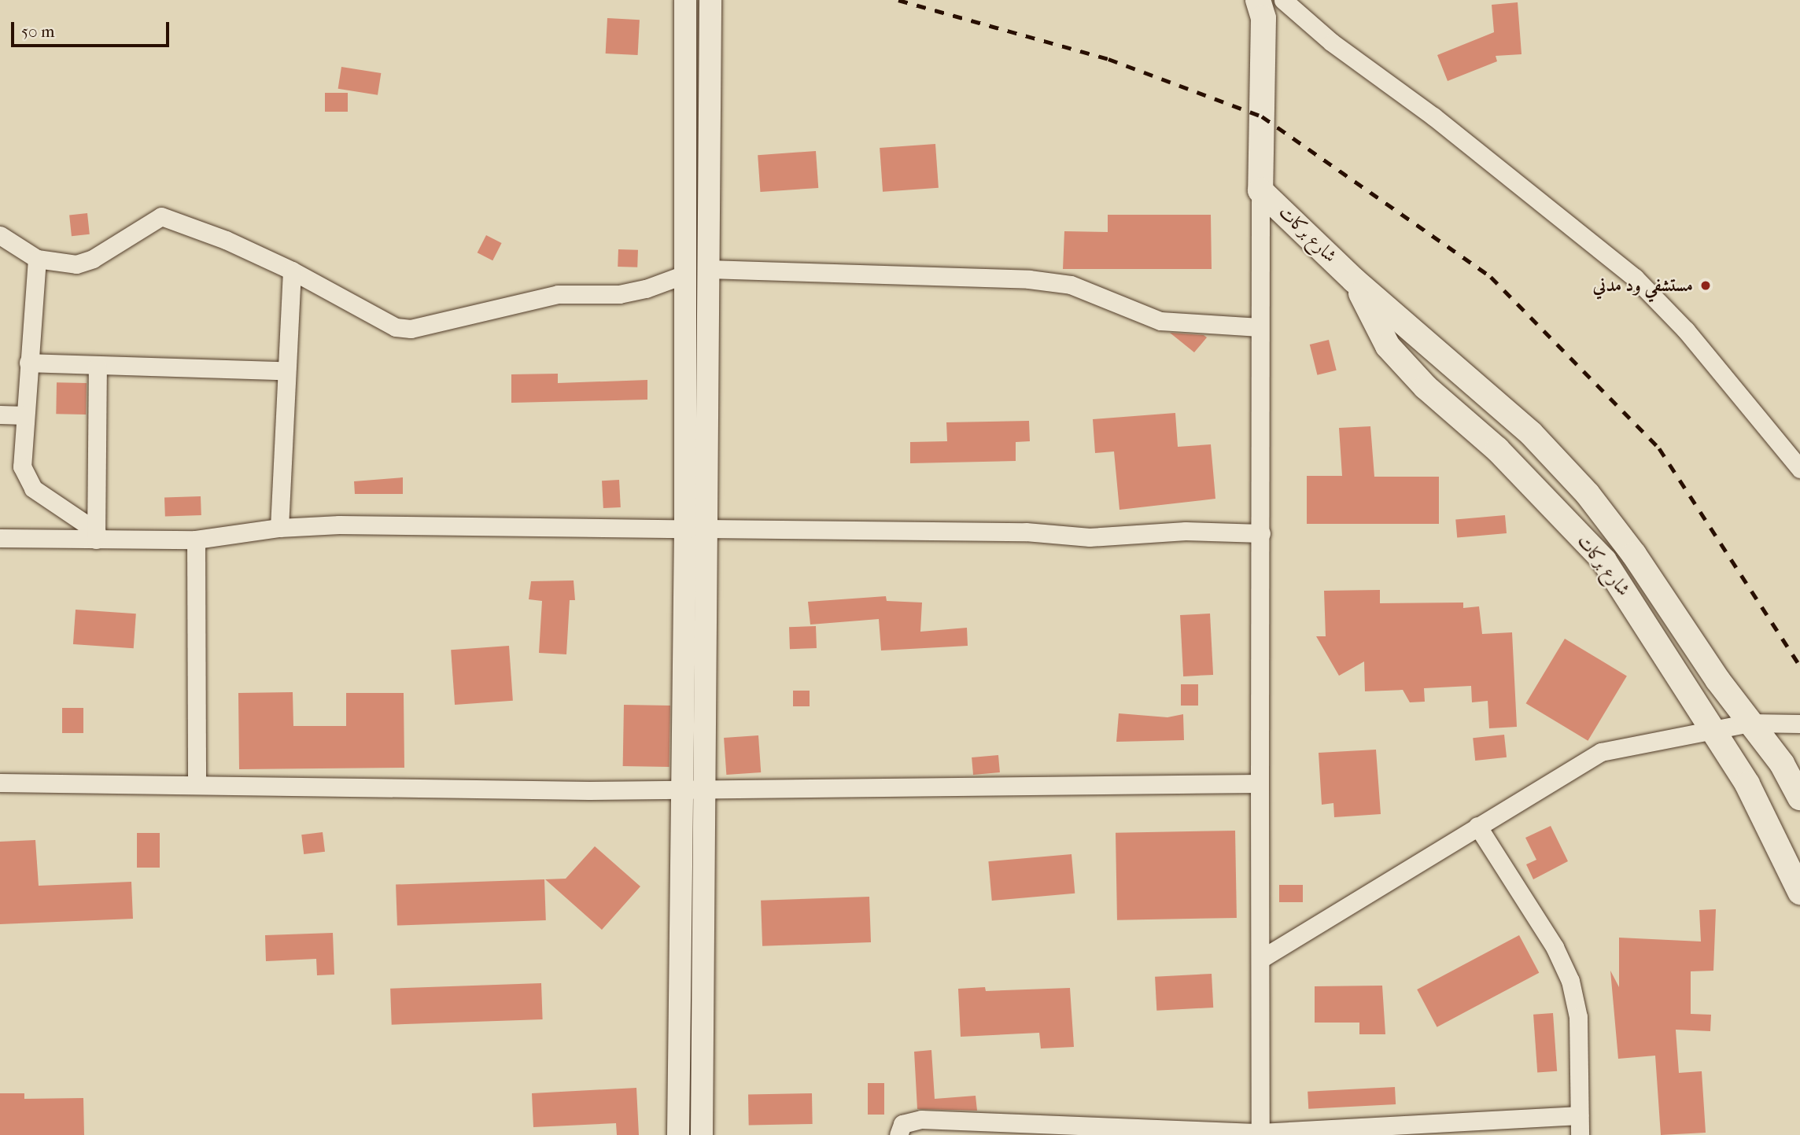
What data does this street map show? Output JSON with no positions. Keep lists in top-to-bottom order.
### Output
{
  "streets": {
    "main road": ["شارع بركات"]
  },
  "places": ["مستشفي ود مدني"],
  "scale_bar": "50 m"
}
